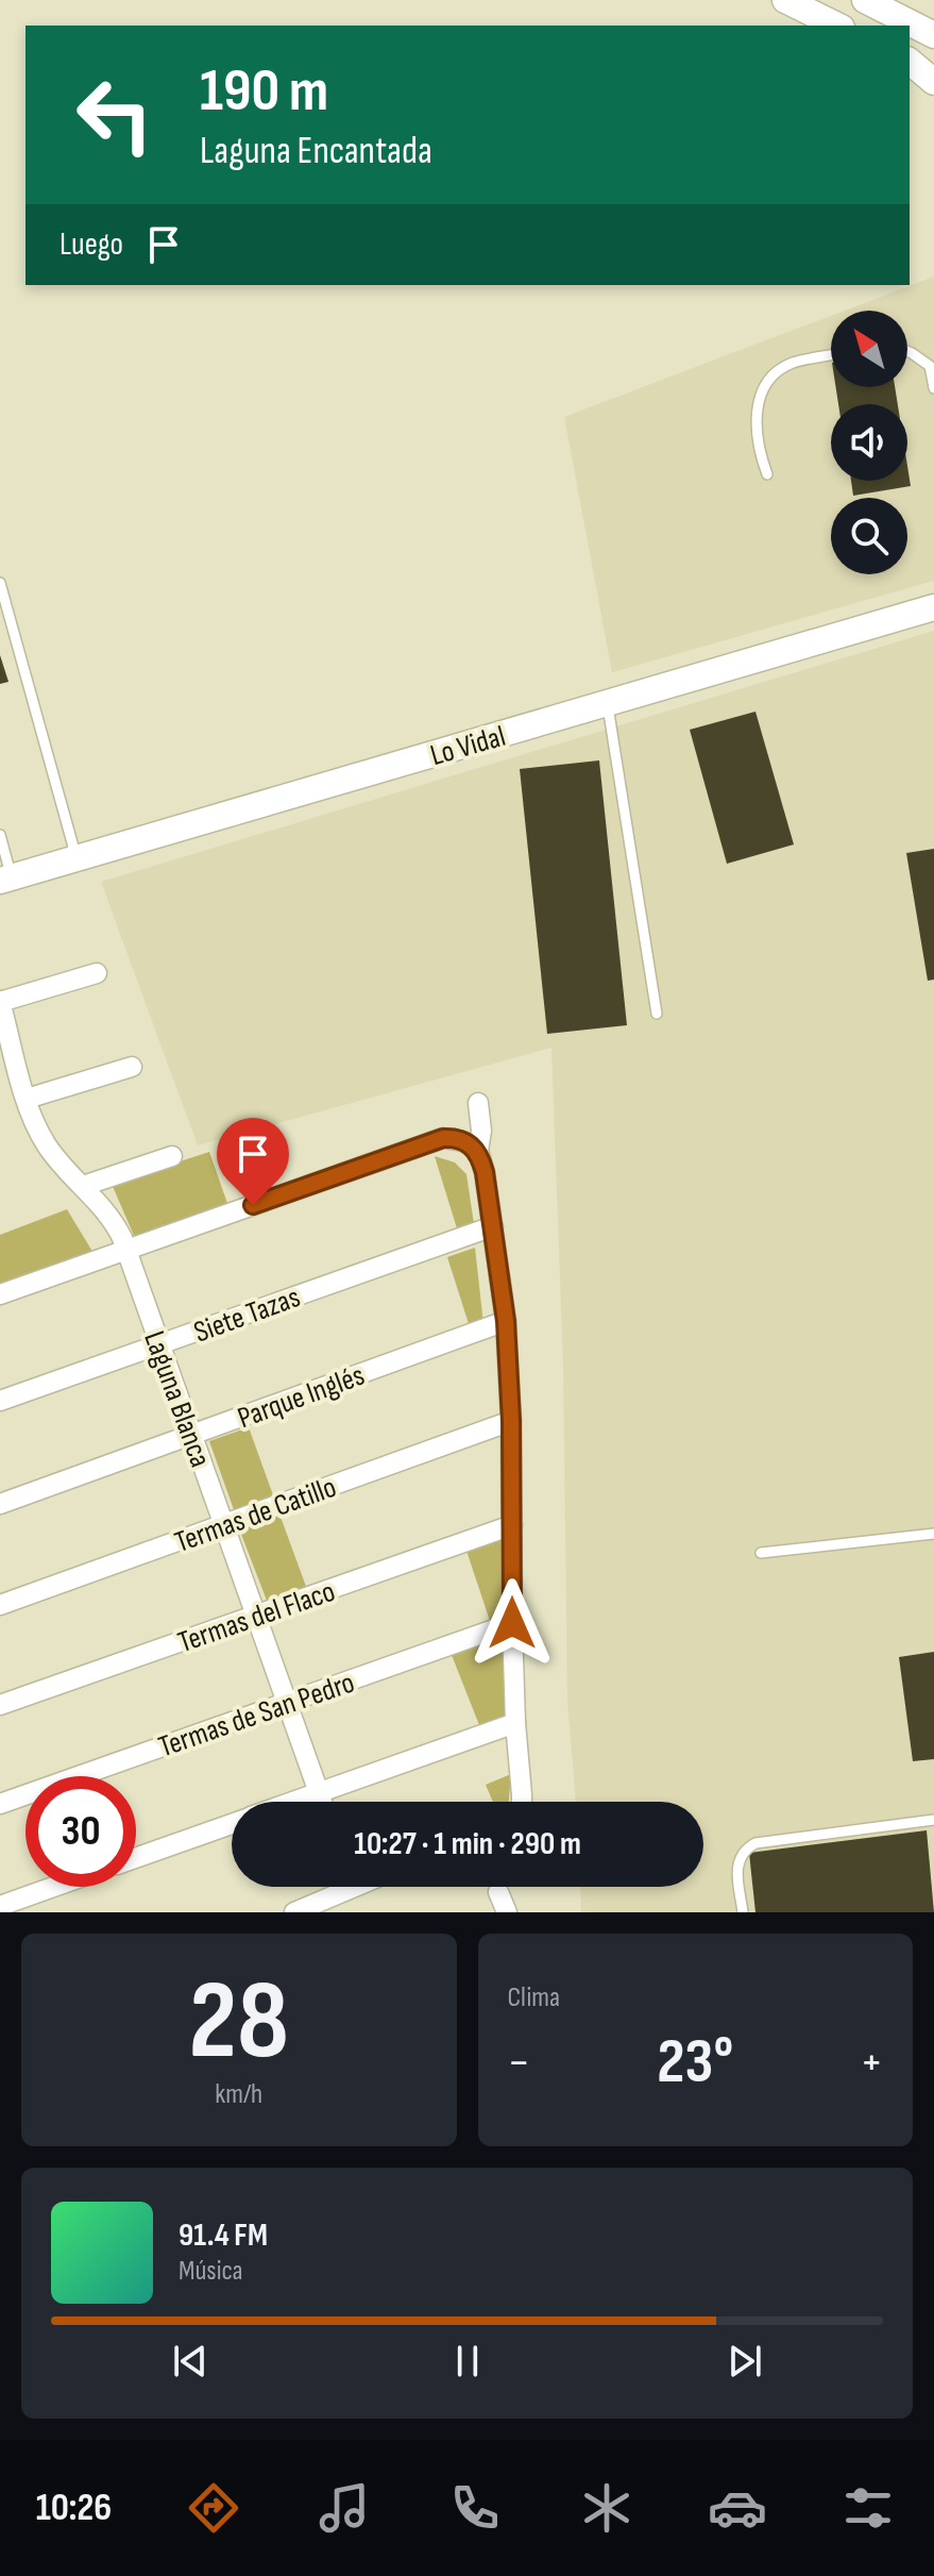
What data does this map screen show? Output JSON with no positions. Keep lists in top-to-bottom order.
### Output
{
  "streets": {
    "main road": ["Lo Vidal"],
    "street": [
      "Siete Tazas",
      "Parque Inglés",
      "Laguna Blanca",
      "Termas de Catillo",
      "Termas del Flaco",
      "Termas de San Pedro"
    ]
  },
  "crossings": [
    ["Siete Tazas", "Laguna Blanca"],
    ["Parque Inglés", "Laguna Blanca"],
    ["Laguna Blanca", "Termas de Catillo"],
    ["Laguna Blanca", "Termas del Flaco"],
    ["Laguna Blanca", "Termas de San Pedro"]
  ],
  "north": "top left",
  "page": {
    "turn": ["190 m", "Laguna Encantada"],
    "then": "Luego",
    "limit": "30",
    "trip": "10:27 · 1 min · 290 m",
    "tile": [
      ["28", "km/h"],
      "Clima"
    ],
    "heat": ["−", "23°", "+"],
    "song": ["91.4 FM", "Música"],
    "tabs": "10:26"
  }
}
